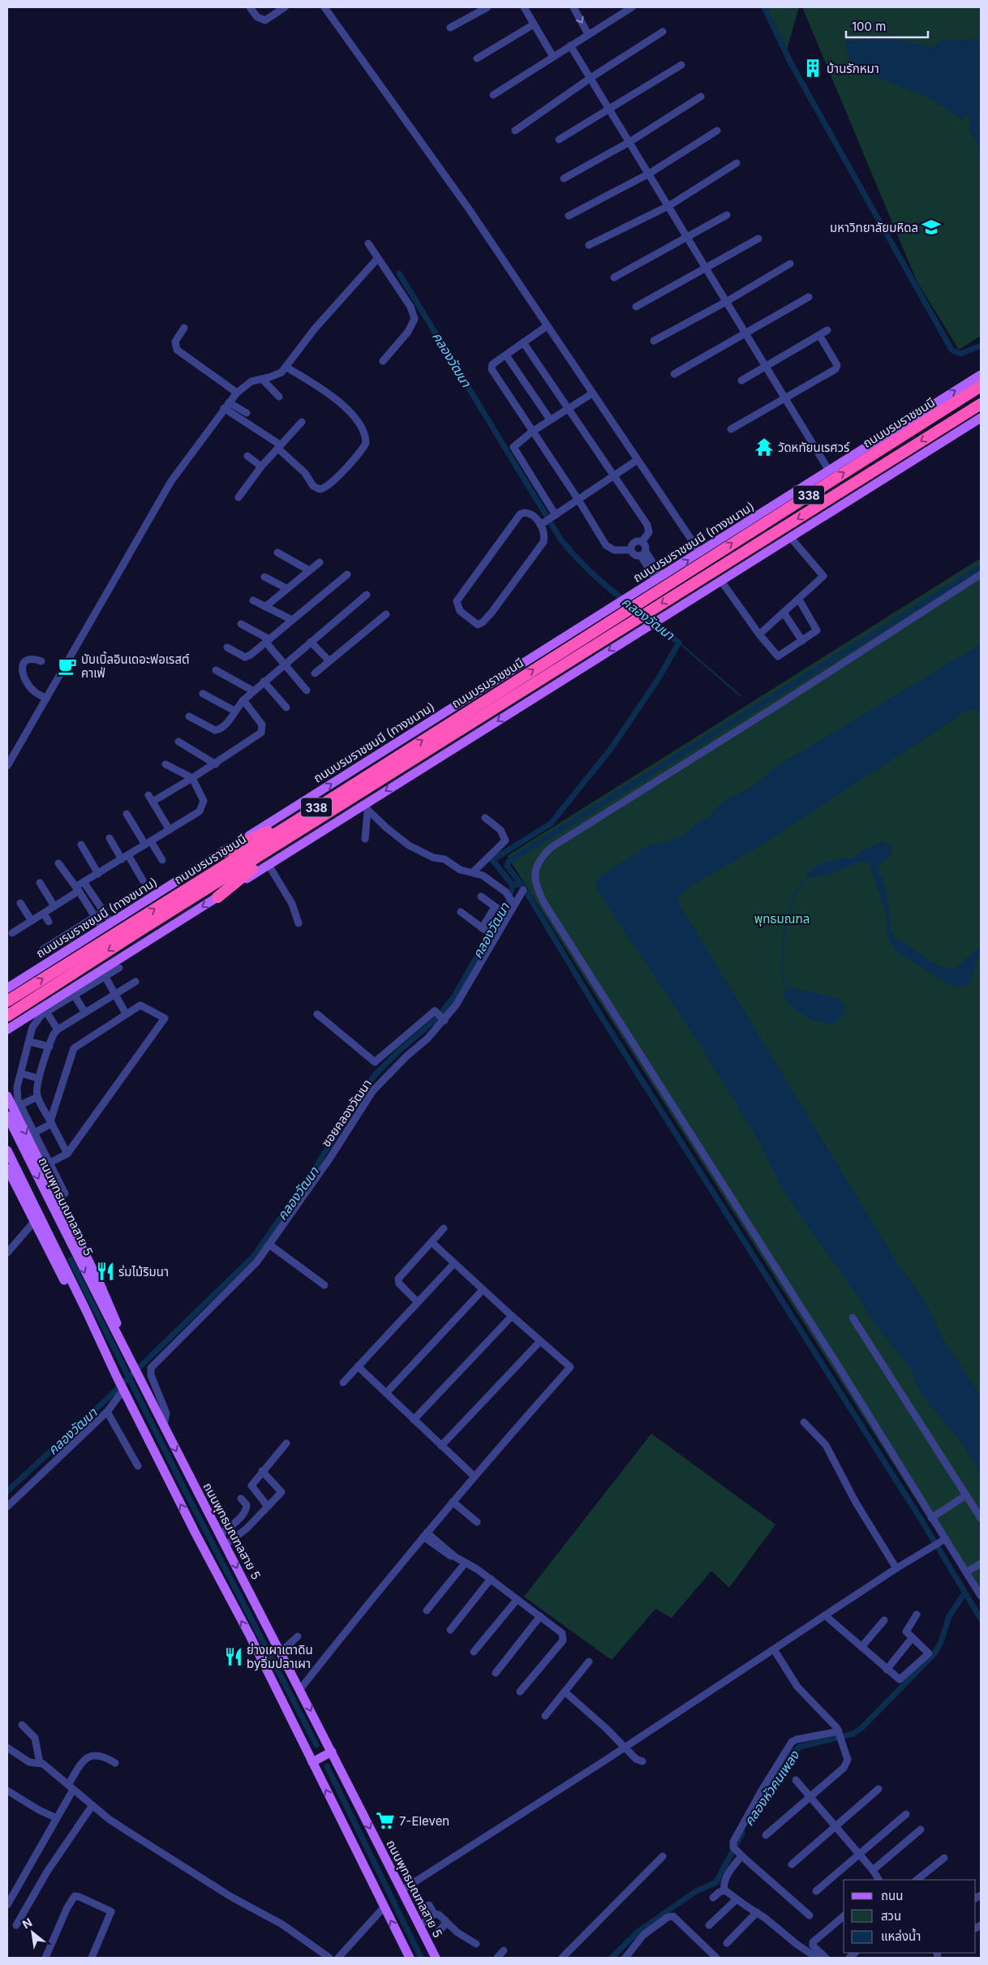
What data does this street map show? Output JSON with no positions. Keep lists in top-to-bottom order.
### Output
{
  "streets": {
    "highway": ["ถนนบรมราชชนนี", "338"],
    "main road": ["ถนนบรมราชชนนี (ทางขนาน)", "ถนนพุทธมณฑลสาย 5"],
    "street": ["ซอยคลองวัฒนา"]
  },
  "crossings": [
    ["ถนนบรมราชชนนี", "ถนนบรมราชชนนี (ทางขนาน)"],
    ["ซอยคลองวัฒนา", "ถนนพุทธมณฑลสาย 5"]
  ],
  "water": ["คลองวัฒนา", "คลองหัวคนเพลง"],
  "parks": ["พุทธมณฑล"],
  "places": {
    "building": ["บ้านรักหมา"],
    "school or university": ["มหาวิทยาลัยมหิดล"],
    "temple": ["วัดหทัยนเรศวร์"],
    "cafe": ["บับเบิ้ลอินเดอะฟอเรสต์ คาเฟ่"],
    "restaurant": ["ร่มไม้ริมนา", "ย่างเผาเตาดิน byอิ่มปลาเผา"],
    "supermarket": ["7-Eleven"]
  },
  "legend": ["ถนน", "สวน", "แหล่งน้ำ"],
  "scale_bar": "100 m",
  "north": "top left"
}
